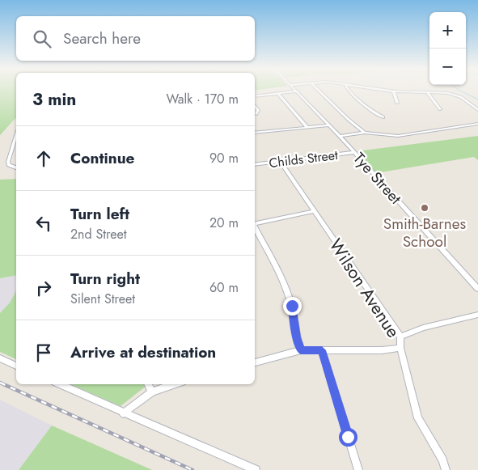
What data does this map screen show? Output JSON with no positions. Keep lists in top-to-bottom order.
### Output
{
  "streets": {
    "street": ["Childs Street", "Tye Street", "Wilson Avenue"]
  },
  "crossings": [
    ["Childs Street", "Tye Street"],
    ["Childs Street", "Wilson Avenue"]
  ],
  "places": ["Smith-Barnes School"],
  "page": {
    "map_buttons": ["+", "−"],
    "search": "Search here",
    "heading": ["3 min", "Walk · 170 m"],
    "list": [
      ["Continue", "90 m"],
      ["Turn left", "2nd Street", "20 m"],
      ["Turn right", "Silent Street", "60 m"],
      "Arrive at destination"
    ]
  }
}
